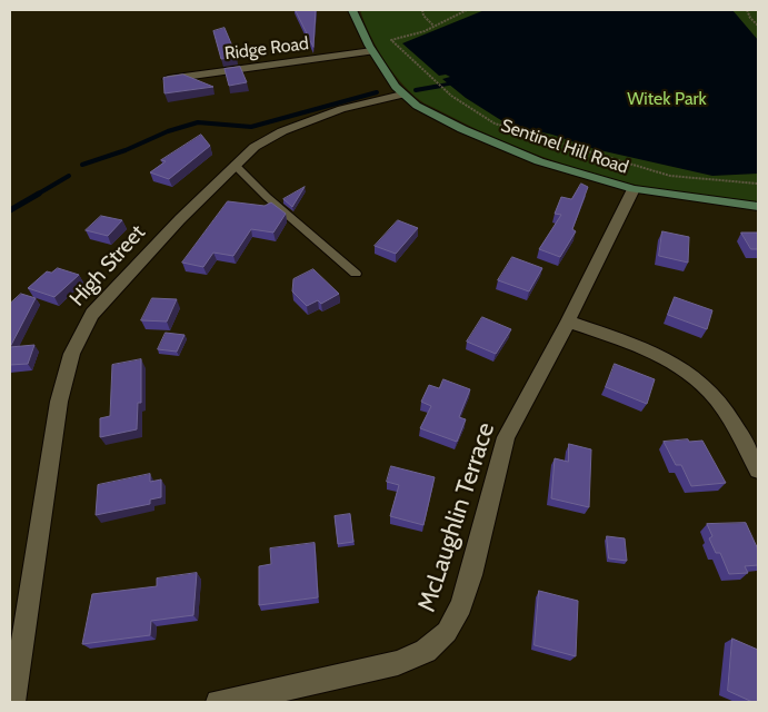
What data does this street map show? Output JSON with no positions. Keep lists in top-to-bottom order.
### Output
{
  "streets": {
    "main road": ["Sentinel Hill Road"],
    "street": ["Ridge Road", "High Street", "McLaughlin Terrace"]
  },
  "crossings": [
    ["Sentinel Hill Road", "High Street"],
    ["Sentinel Hill Road", "McLaughlin Terrace"]
  ],
  "parks": ["Witek Park"]
}
